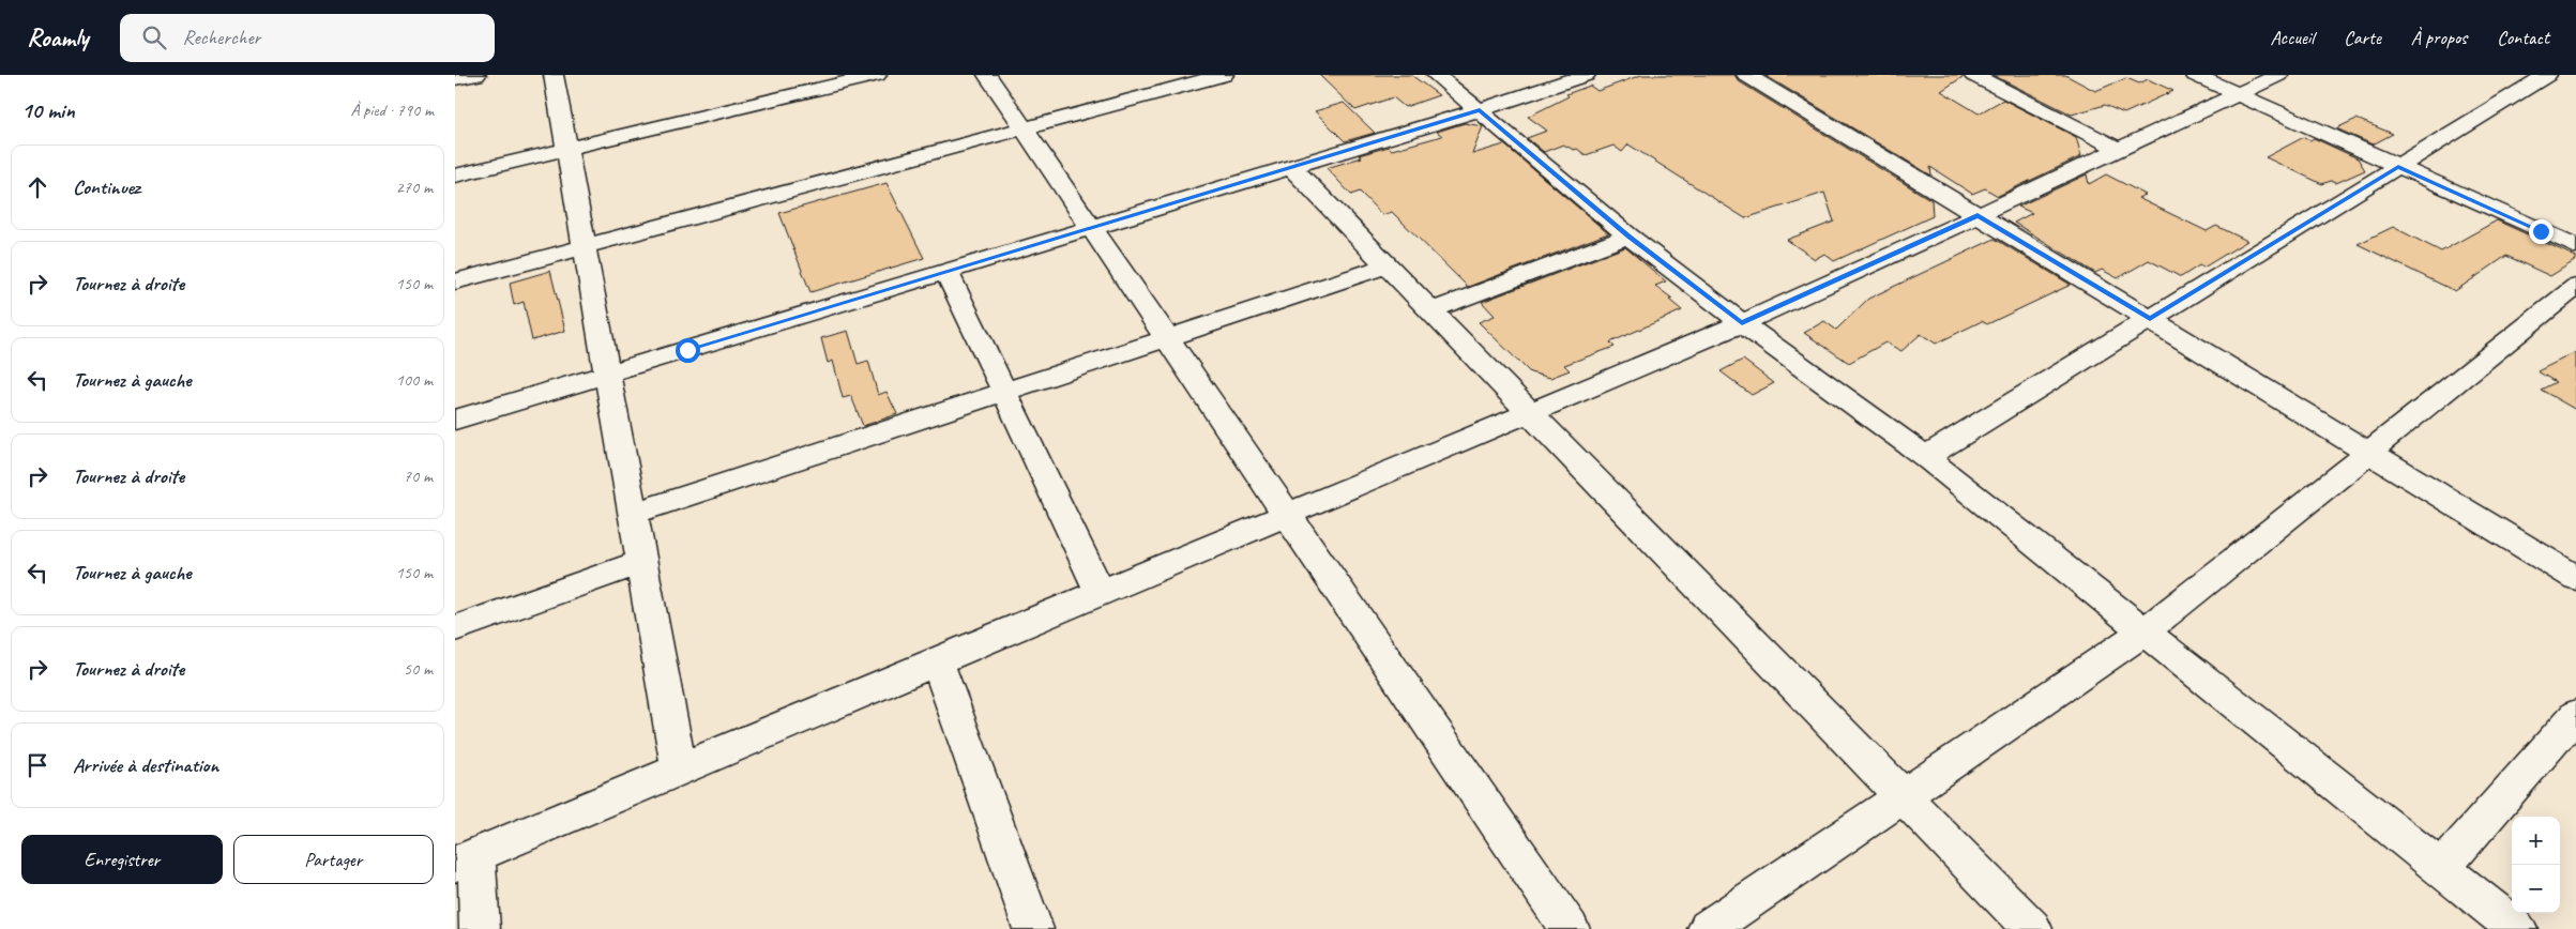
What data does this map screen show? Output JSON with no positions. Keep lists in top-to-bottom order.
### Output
{
  "page": {
    "header": "Roamly",
    "search": "Rechercher",
    "nav": [
      "Accueil",
      "Carte",
      "À propos",
      "Contact"
    ],
    "heading": ["10 min", "À pied · 790 m"],
    "list": [
      ["Continuez", "270 m"],
      ["Tournez à droite", "150 m"],
      ["Tournez à gauche", "100 m"],
      ["Tournez à droite", "70 m"],
      ["Tournez à gauche", "150 m"],
      ["Tournez à droite", "50 m"],
      "Arrivée à destination"
    ],
    "map_buttons": ["+", "−"],
    "buttons": ["Enregistrer", "Partager"]
  }
}
